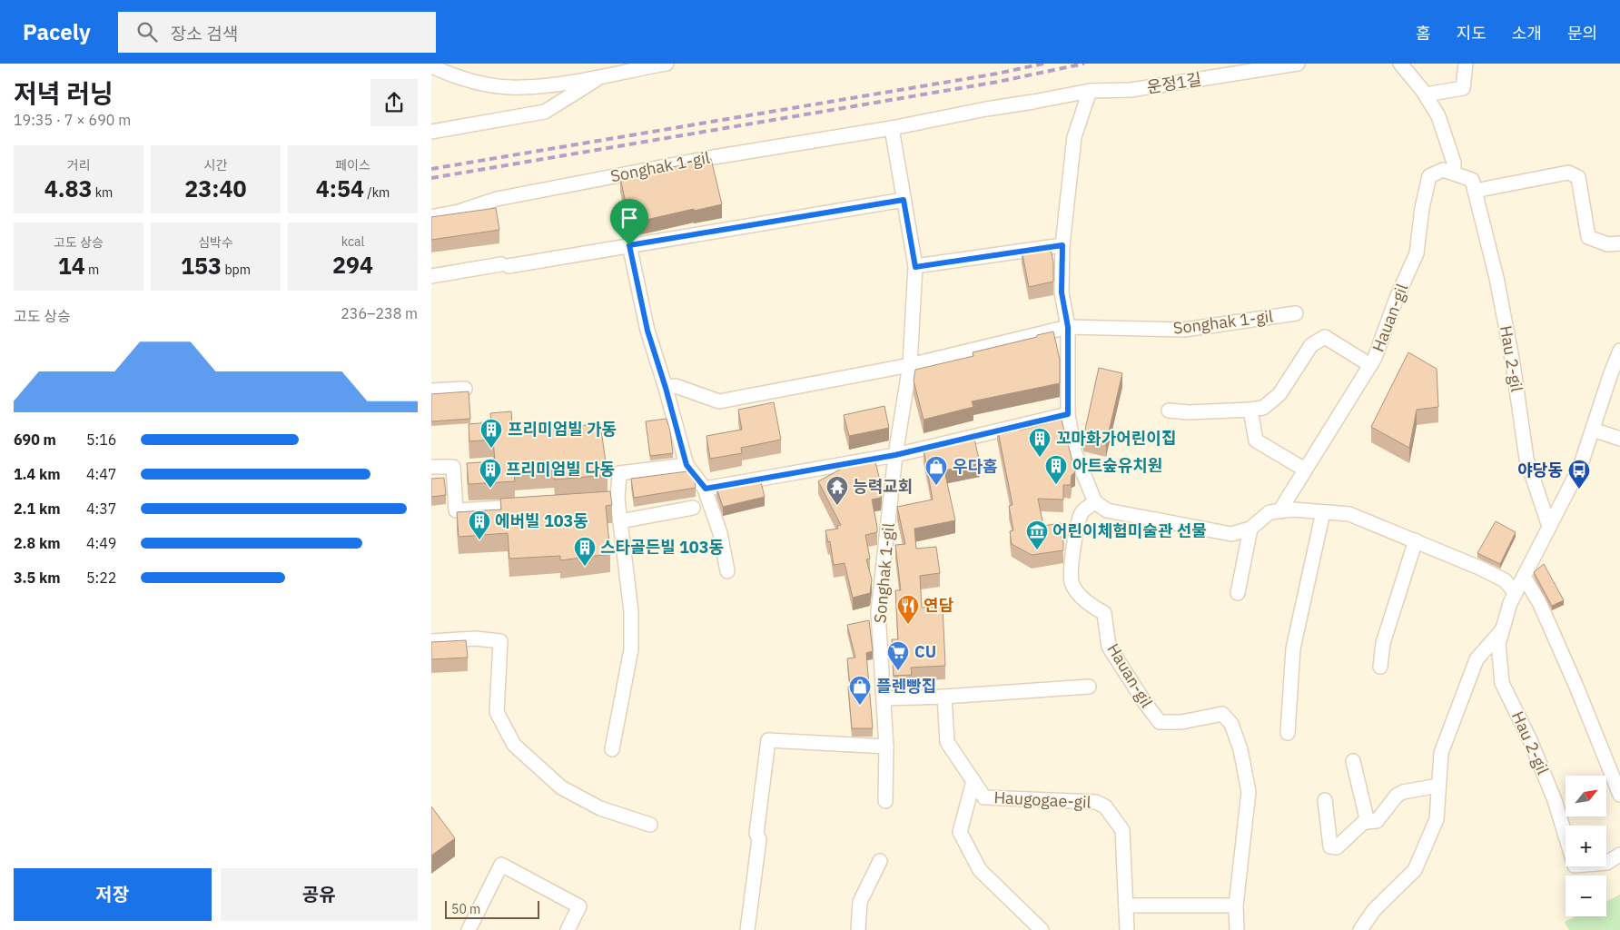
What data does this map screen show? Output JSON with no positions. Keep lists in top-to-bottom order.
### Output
{
  "streets": {
    "street": [
      "운정1길",
      "Songhak 1-gil",
      "Hauan-gil",
      "Hau 2-gil",
      "Haugogae-gil"
    ]
  },
  "crossings": [
    ["운정1길", "Songhak 1-gil"],
    ["Hauan-gil", "Hau 2-gil"]
  ],
  "places": {
    "building": [
      "프리미엄빌 가동",
      "꼬마화가어린이집",
      "아트숲유치원",
      "프리미엄빌 다동",
      "에버빌 103동",
      "스타골든빌 103동"
    ],
    "shop": ["우다홈", "플렌빵집"],
    "bus stop": ["야당동"],
    "temple": ["능력교회"],
    "museum": ["어린이체험미술관 선물"],
    "restaurant": ["연담"],
    "supermarket": ["CU"]
  },
  "scale_bar": "50 m",
  "north": "top right",
  "page": {
    "header": "Pacely",
    "search": "장소 검색",
    "nav": [
      "홈",
      "지도",
      "소개",
      "문의"
    ],
    "heading": ["저녁 러닝", "19:35 · 7 × 690 m"],
    "stats": [
      ["거리", "4.83 km"],
      ["시간", "23:40"],
      ["페이스", "4:54 /km"],
      ["고도 상승", "14 m"],
      ["심박수", "153 bpm"],
      ["kcal", "294"]
    ],
    "chart": ["고도 상승", "236–238 m"],
    "list": [
      {
        "name": "690 m",
        "note": "5:16"
      },
      {
        "name": "1.4 km",
        "note": "4:47"
      },
      {
        "name": "2.1 km",
        "note": "4:37"
      },
      {
        "name": "2.8 km",
        "note": "4:49"
      },
      {
        "name": "3.5 km",
        "note": "5:22"
      }
    ],
    "map_buttons": ["+", "−"],
    "buttons": ["저장", "공유"],
    "scale": "50 m"
  }
}
